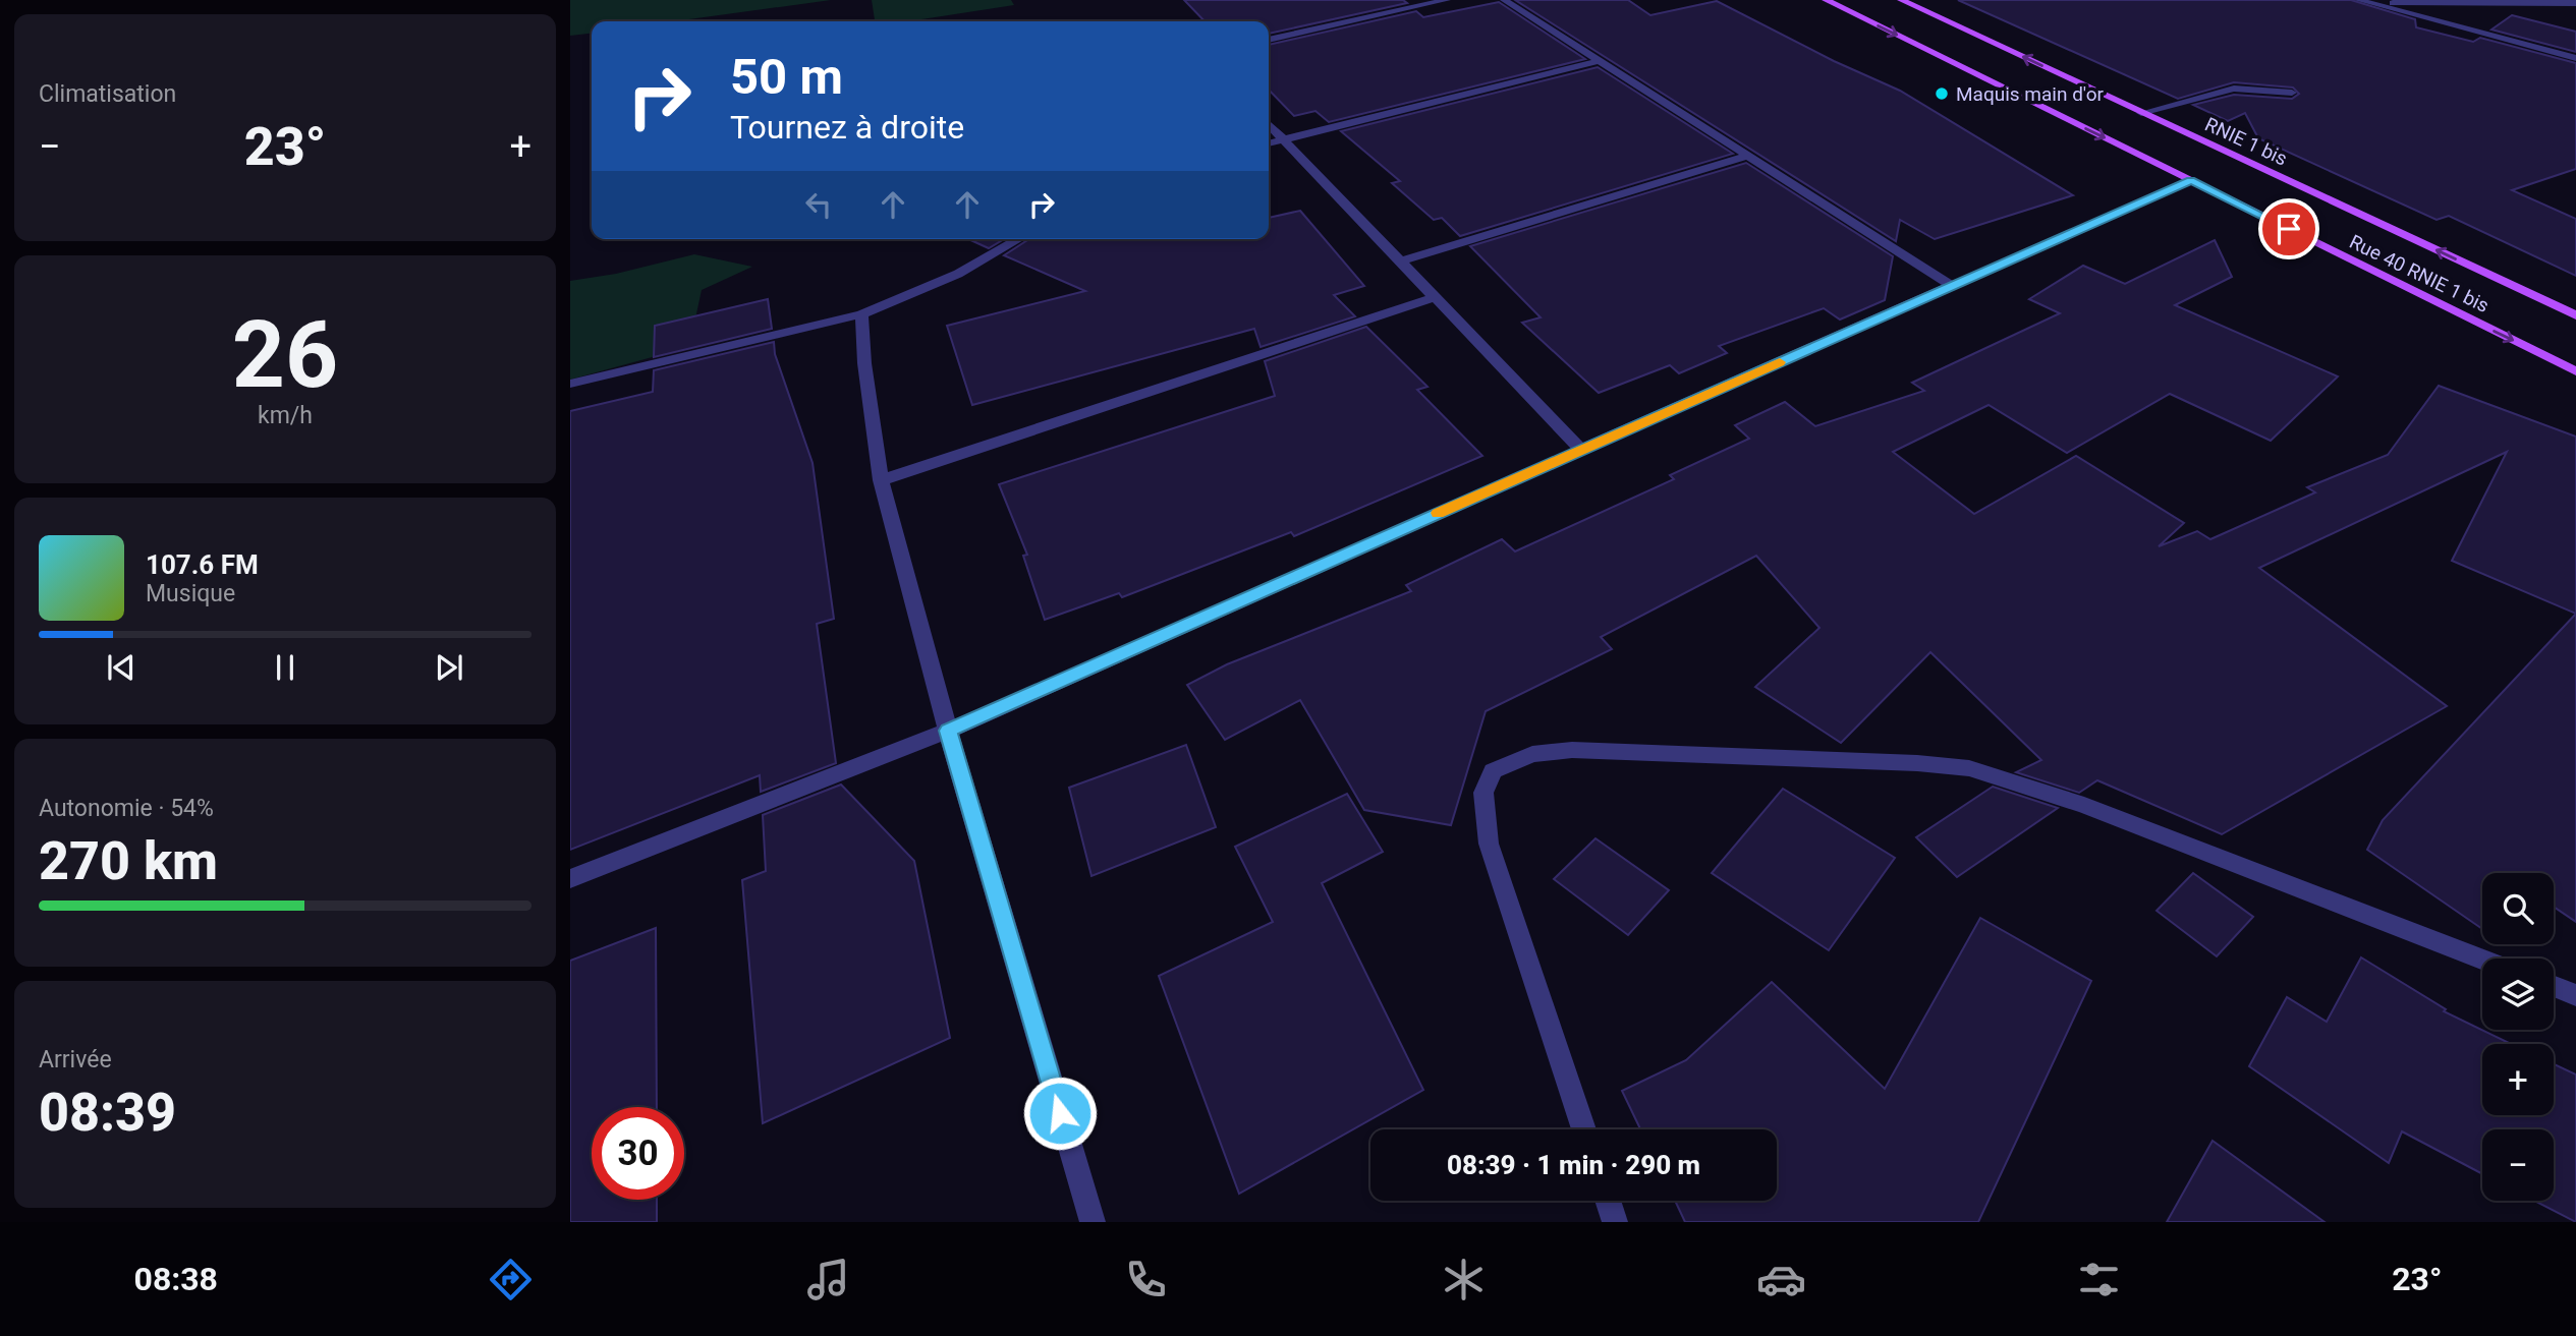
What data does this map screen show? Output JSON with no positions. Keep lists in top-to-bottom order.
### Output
{
  "streets": {
    "main road": ["RNIE 1 bis", "Rue 40 RNIE 1 bis"]
  },
  "one_way": ["RNIE 1 bis", "Rue 40 RNIE 1 bis"],
  "places": ["Maquis main d'or"],
  "page": {
    "tile": [
      "Climatisation",
      ["26", "km/h"],
      ["Autonomie · 54%", "270 km"],
      ["Arrivée", "08:39"]
    ],
    "turn": ["50 m", "Tournez à droite"],
    "heat": ["−", "23°", "+"],
    "song": ["107.6 FM", "Musique"],
    "map_buttons": ["+", "−"],
    "limit": "30",
    "trip": "08:39 · 1 min · 290 m",
    "tabs": ["08:38", "23°"]
  }
}
